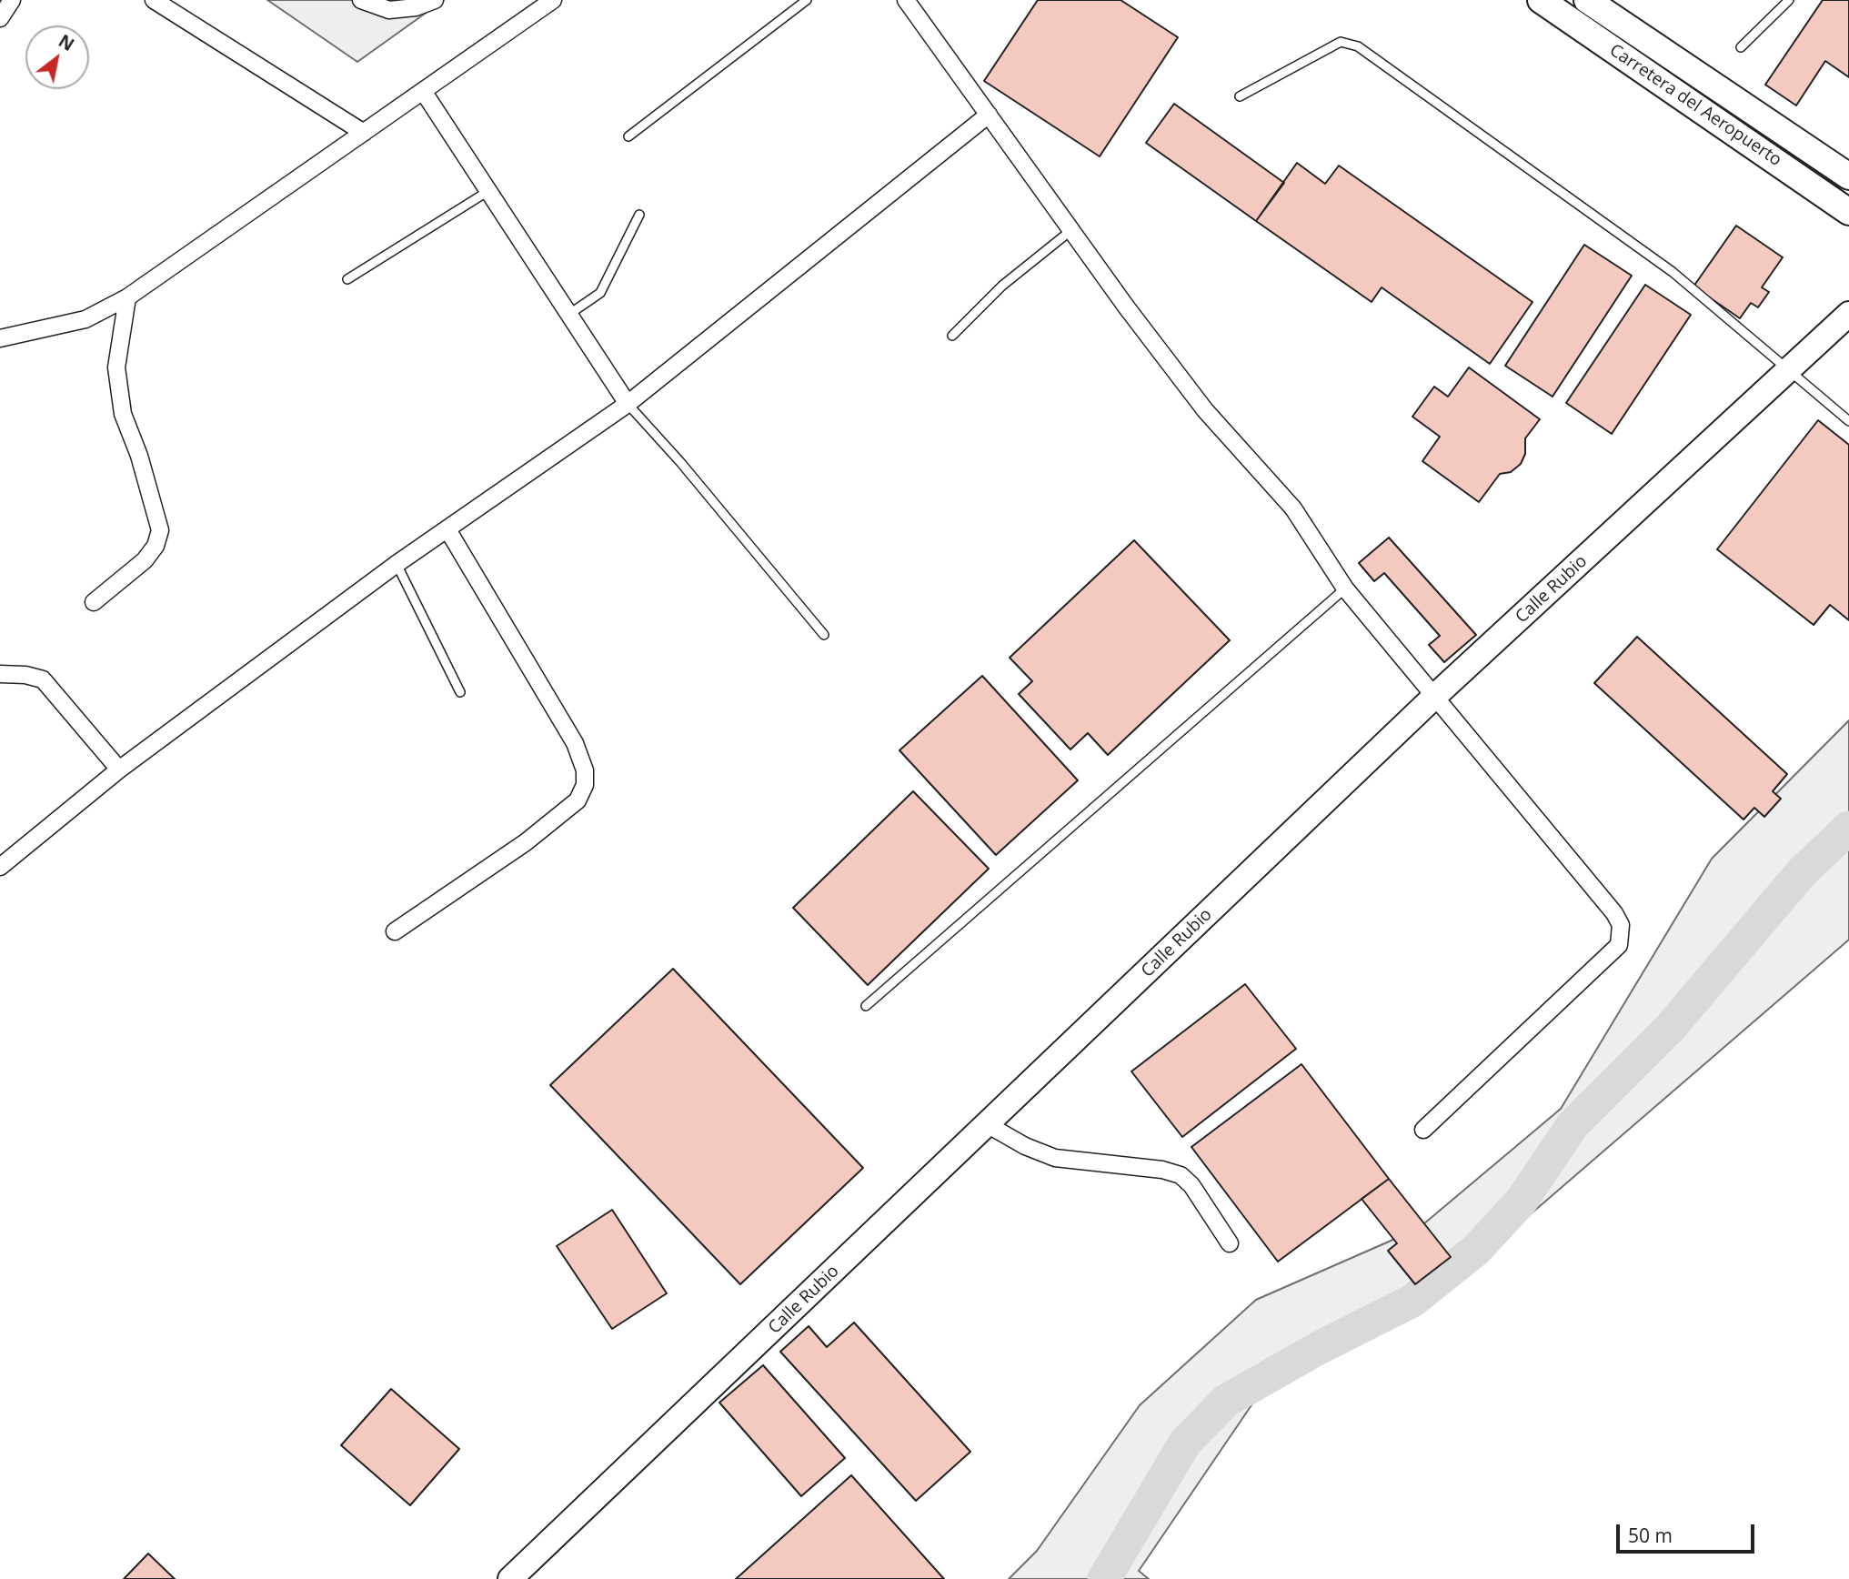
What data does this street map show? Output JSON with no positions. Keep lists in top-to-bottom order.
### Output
{
  "streets": {
    "main road": ["Carretera del Aeropuerto"],
    "street": ["Calle Rubio"]
  },
  "scale_bar": "50 m",
  "north": "top right"
}
